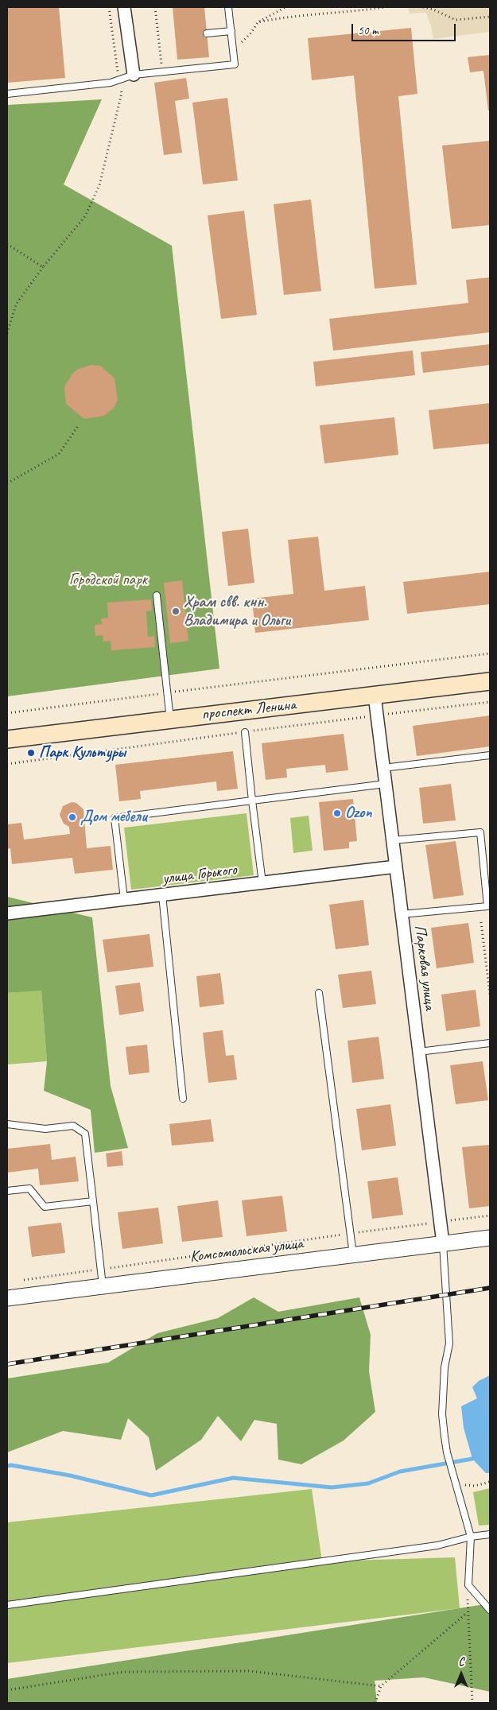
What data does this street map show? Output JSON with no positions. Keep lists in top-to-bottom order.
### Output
{
  "streets": {
    "main road": ["проспект Ленина"],
    "street": ["улица Горького", "Парковая улица", "Комсомольская улица"]
  },
  "crossings": [
    ["проспект Ленина", "Парковая улица"],
    ["улица Горького", "Парковая улица"],
    ["Парковая улица", "Комсомольская улица"]
  ],
  "parks": ["Городской парк"],
  "places": [
    "Храм свв. кнн. Владимира и Ольги",
    "Парк Культуры",
    "Ozon",
    "Дом мебели"
  ],
  "scale_bar": "50 m",
  "north": "top"
}
